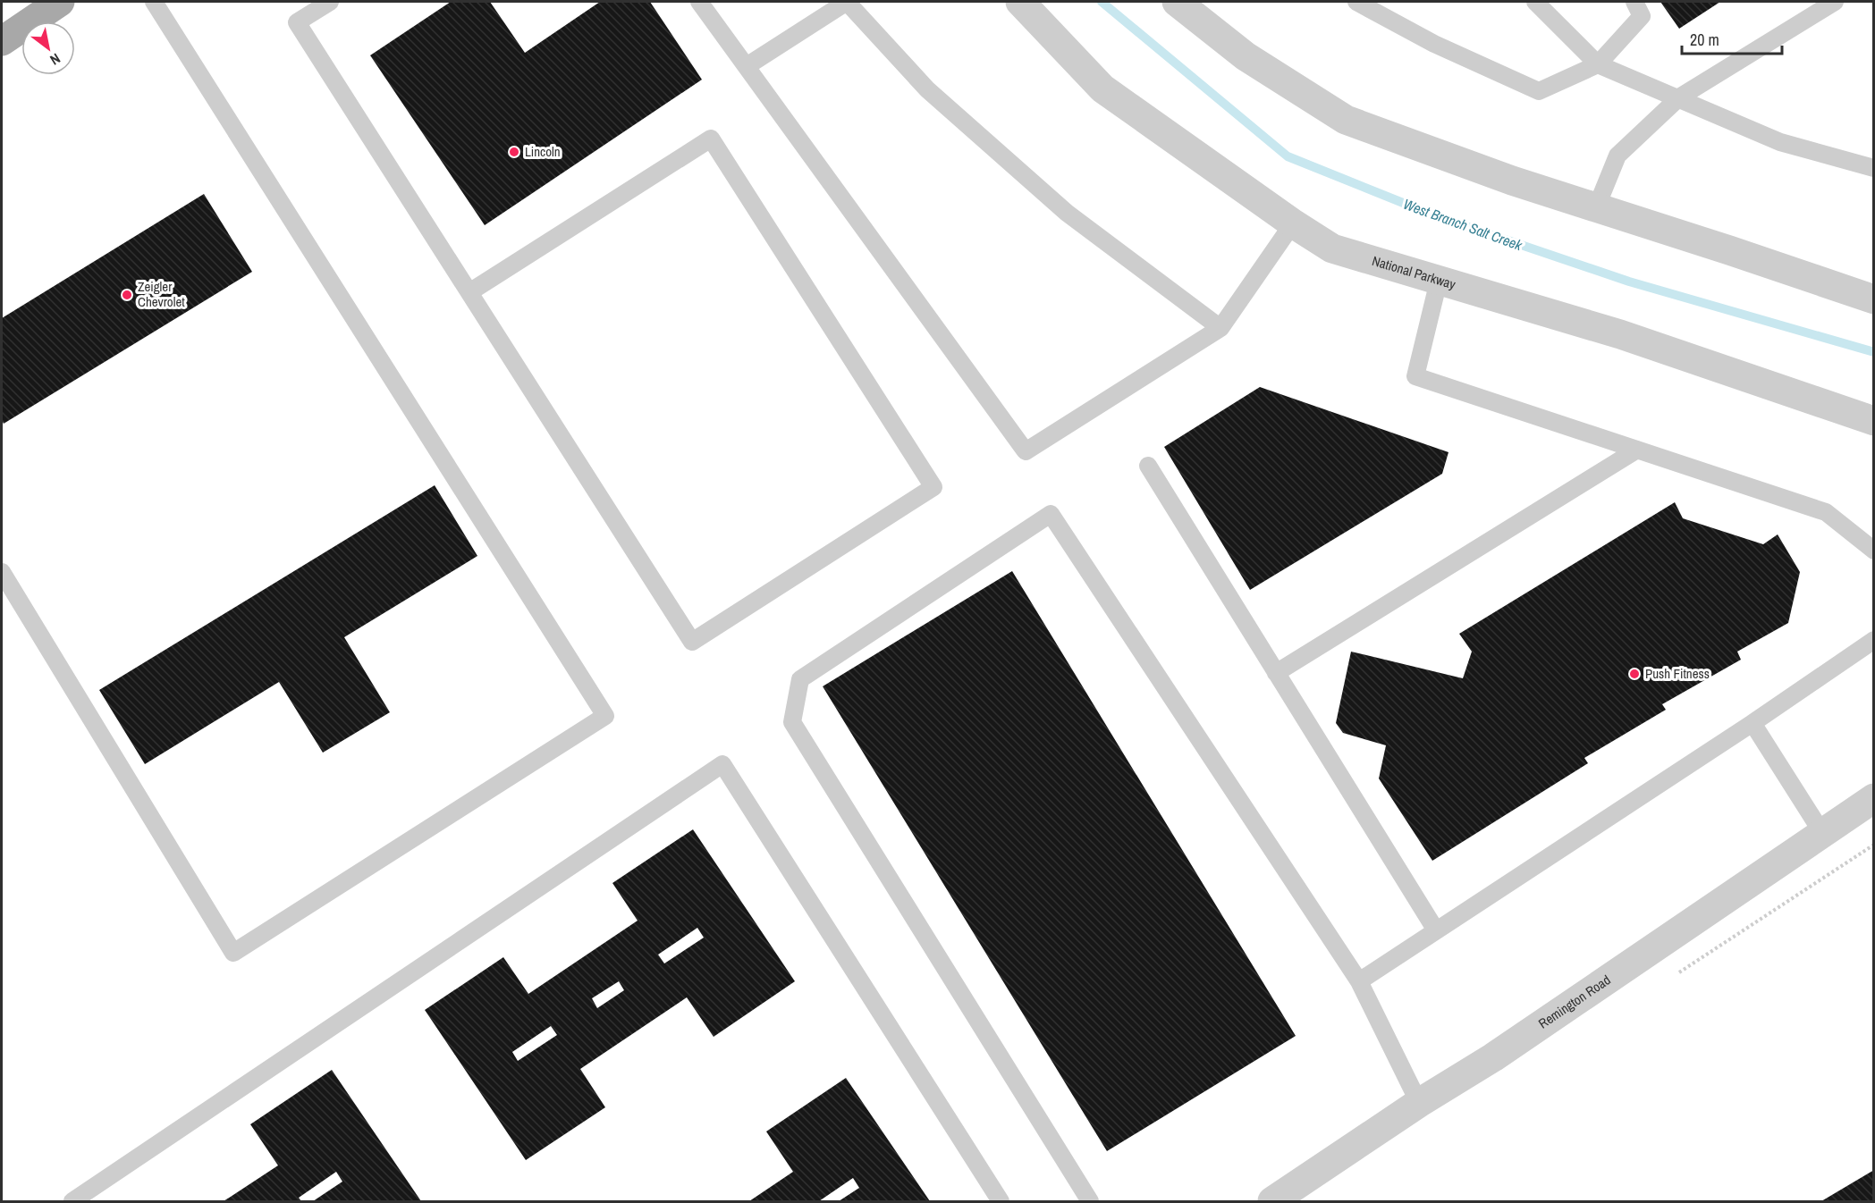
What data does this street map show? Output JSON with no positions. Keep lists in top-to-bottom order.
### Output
{
  "streets": {
    "street": ["National Parkway", "Remington Road"]
  },
  "water": ["West Branch Salt Creek"],
  "places": ["Lincoln", "Zeigler Chevrolet", "Push Fitness"],
  "scale_bar": "20 m",
  "north": "bottom right"
}
